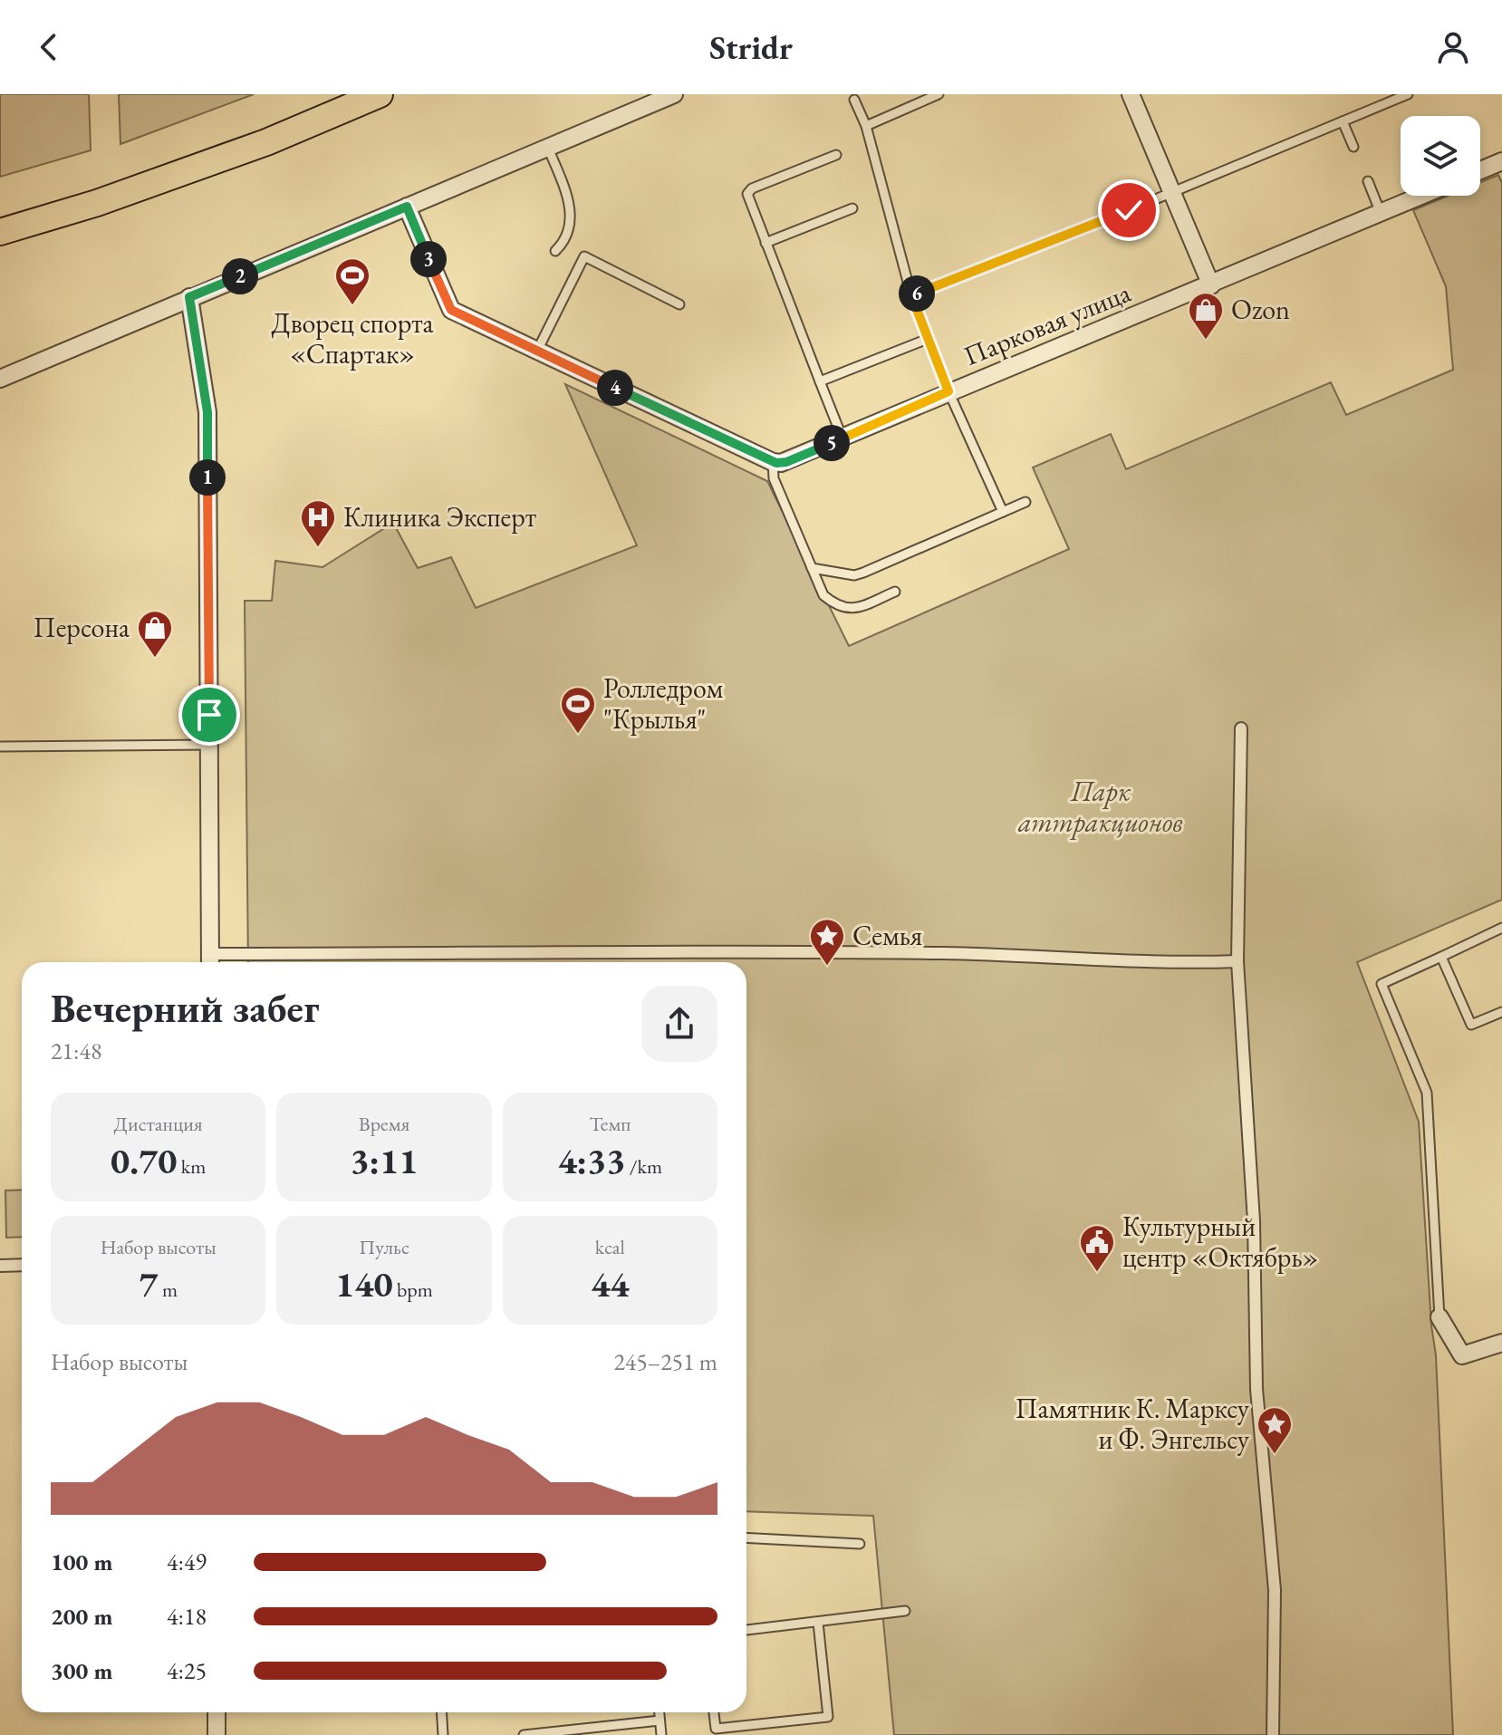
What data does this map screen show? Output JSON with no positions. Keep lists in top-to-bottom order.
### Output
{
  "streets": {
    "street": ["Парковая улица"]
  },
  "parks": ["Парк аттракционов"],
  "places": {
    "sports": ["Дворец спорта «Спартак»", "Ролледром \"Крылья\""],
    "shop": ["Ozon", "Персона"],
    "hospital": ["Клиника Эксперт"],
    "place": ["Семья", "Памятник К. Марксу и Ф. Энгельсу"],
    "public building": ["Культурный центр «Октябрь»"]
  },
  "page": {
    "header": "Stridr",
    "pins": [
      "3",
      "2",
      "6",
      "4",
      "5",
      "1"
    ],
    "heading": ["Вечерний забег", "21:48"],
    "stats": [
      ["Дистанция", "0.70 km"],
      ["Время", "3:11"],
      ["Темп", "4:33 /km"],
      ["Набор высоты", "7 m"],
      ["Пульс", "140 bpm"],
      ["kcal", "44"]
    ],
    "chart": ["Набор высоты", "245–251 m"],
    "list": [
      {
        "name": "100 m",
        "note": "4:49"
      },
      {
        "name": "200 m",
        "note": "4:18"
      },
      {
        "name": "300 m",
        "note": "4:25"
      }
    ]
  }
}
